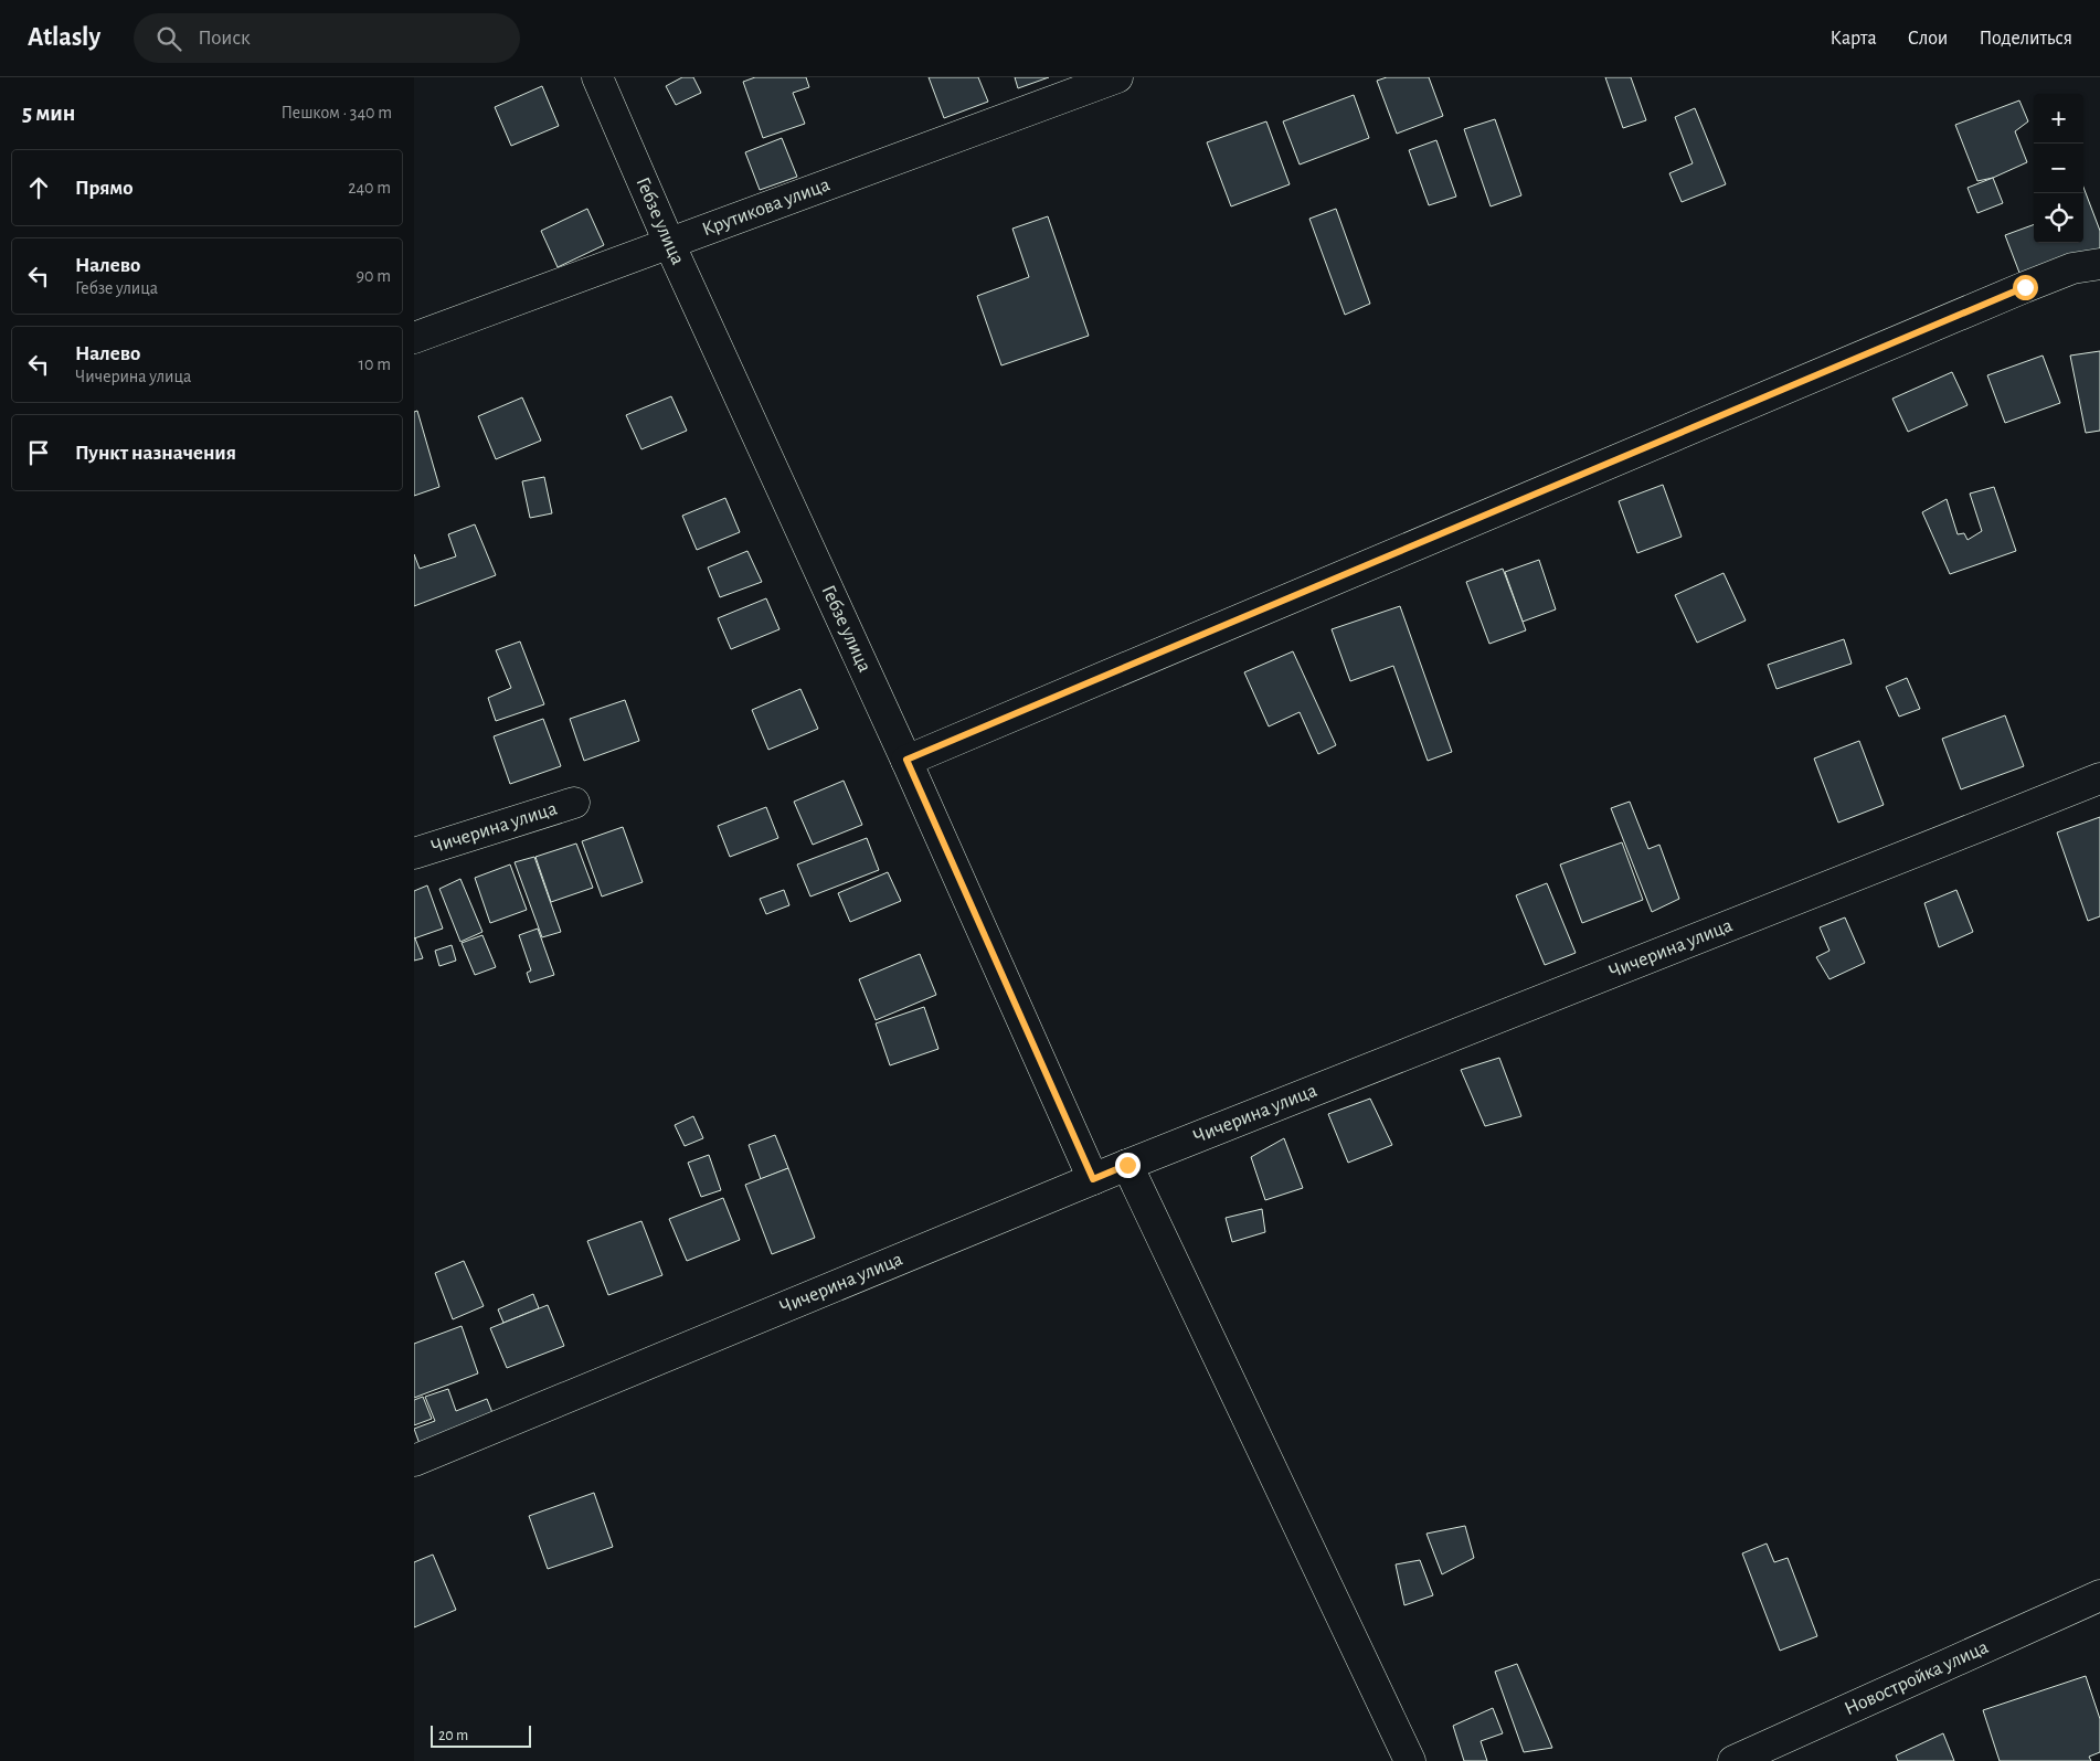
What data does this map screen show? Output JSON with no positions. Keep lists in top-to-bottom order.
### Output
{
  "streets": {
    "street": [
      "Крутикова улица",
      "Гебзе улица",
      "Чичерина улица",
      "Новостройка улица"
    ]
  },
  "crossings": [
    ["Крутикова улица", "Гебзе улица"],
    ["Гебзе улица", "Чичерина улица"]
  ],
  "scale_bar": "20 m",
  "page": {
    "header": "Atlasly",
    "search": "Поиск",
    "nav": ["Карта", "Слои", "Поделиться"],
    "heading": ["5 мин", "Пешком · 340 m"],
    "map_buttons": ["+", "−"],
    "list": [
      ["Прямо", "240 m"],
      ["Налево", "Гебзе улица", "90 m"],
      ["Налево", "Чичерина улица", "10 m"],
      "Пункт назначения"
    ],
    "scale": "20 m"
  }
}
